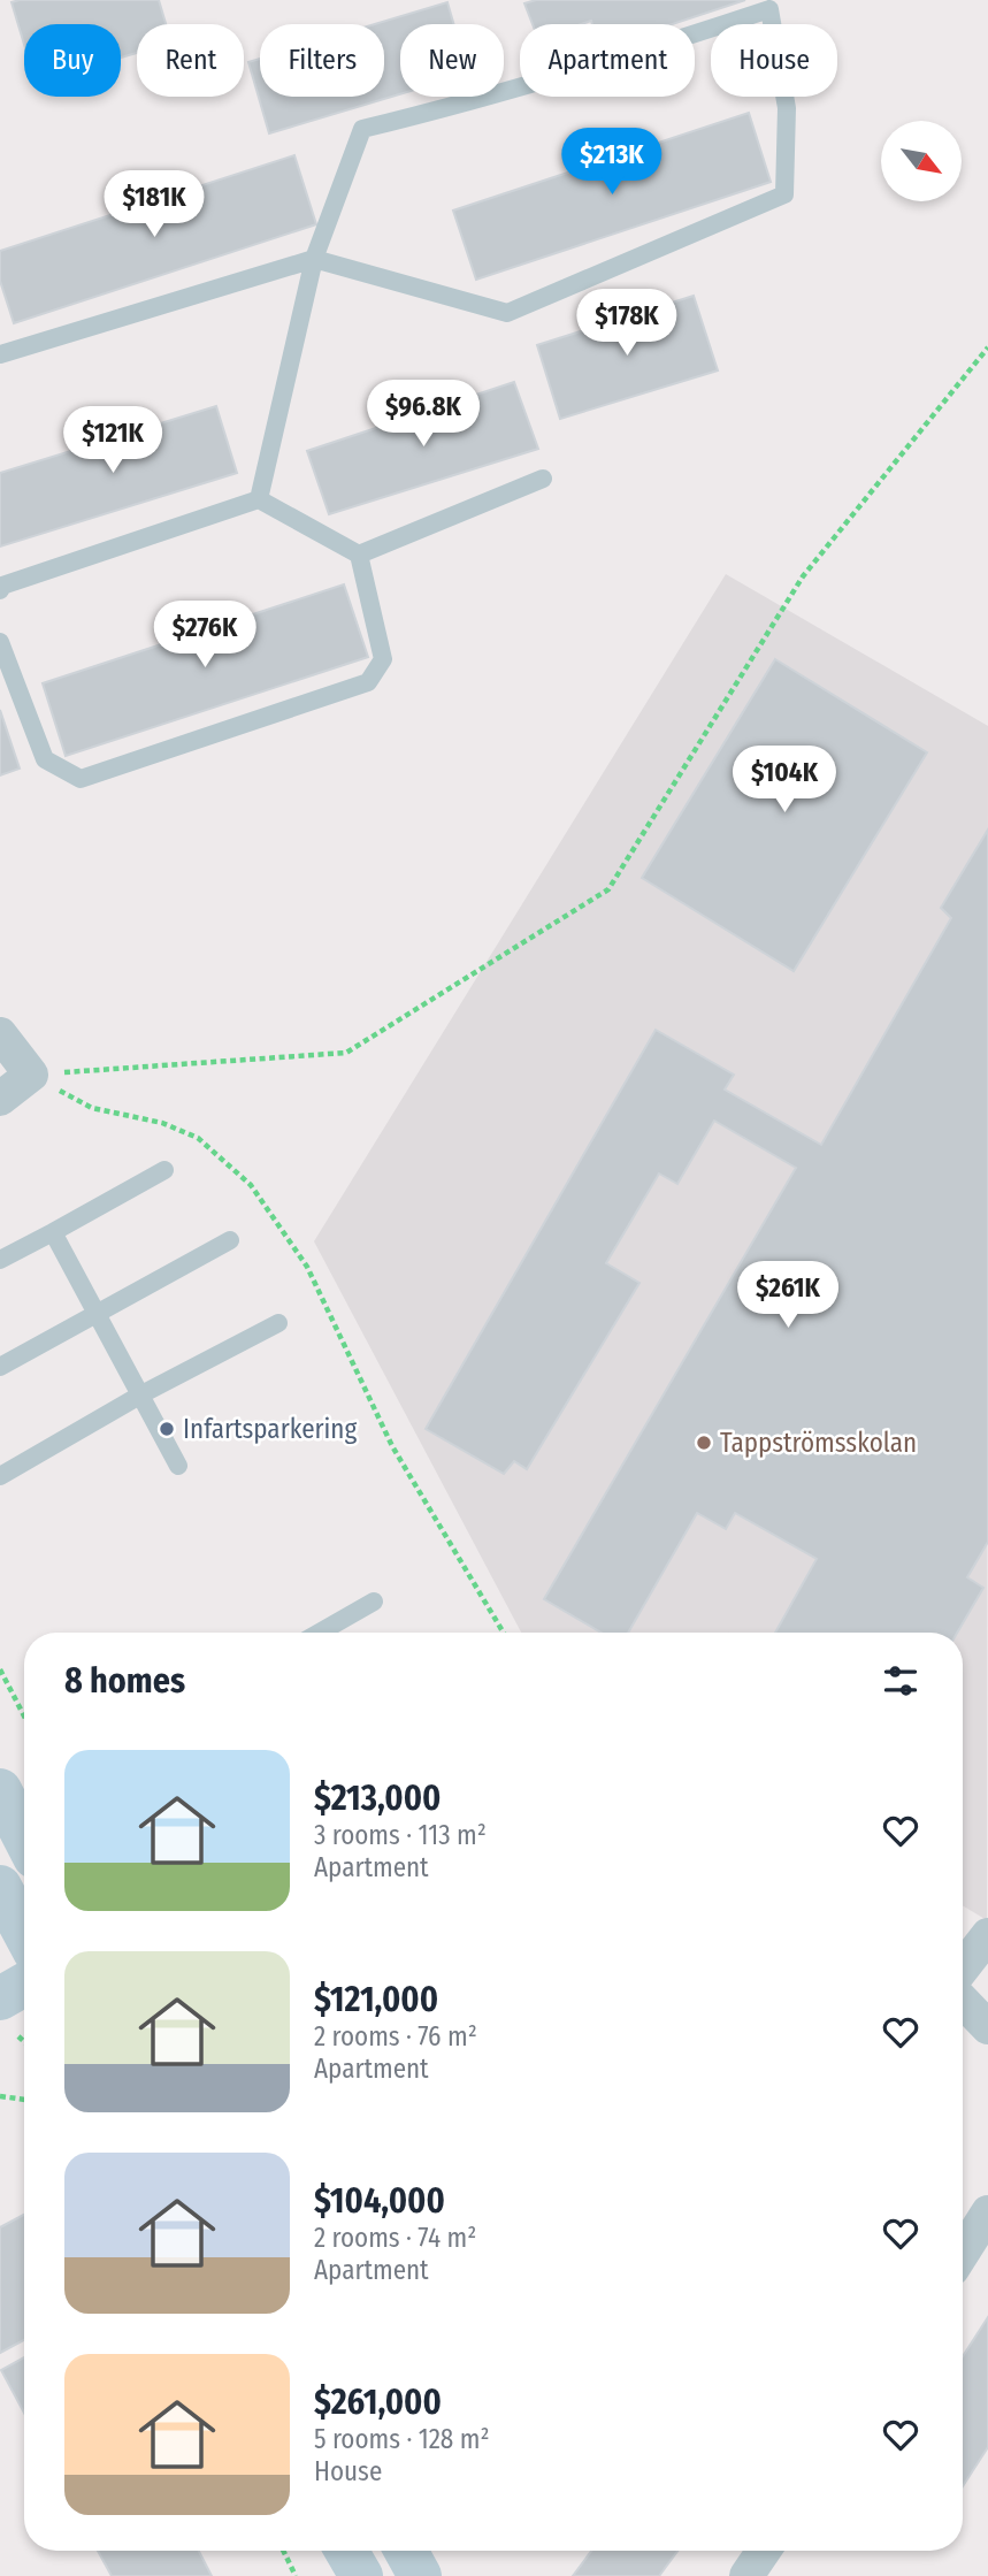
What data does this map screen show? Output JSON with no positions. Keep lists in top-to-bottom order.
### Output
{
  "places": ["Infartsparkering", "Tappströmsskolan"],
  "north": "bottom right",
  "page": {
    "chip": [
      "Buy",
      "Rent",
      "Filters",
      "New",
      "Apartment",
      "House"
    ],
    "price": [
      "$213K",
      "$181K",
      "$178K",
      "$96.8K",
      "$121K",
      "$276K",
      "$104K",
      "$261K"
    ],
    "heading": "8 homes",
    "list": [
      {
        "name": "$213,000",
        "note": "3 rooms · 113 m² · Apartment"
      },
      {
        "name": "$121,000",
        "note": "2 rooms · 76 m² · Apartment"
      },
      {
        "name": "$104,000",
        "note": "2 rooms · 74 m² · Apartment"
      },
      {
        "name": "$261,000",
        "note": "5 rooms · 128 m² · House"
      }
    ]
  }
}
